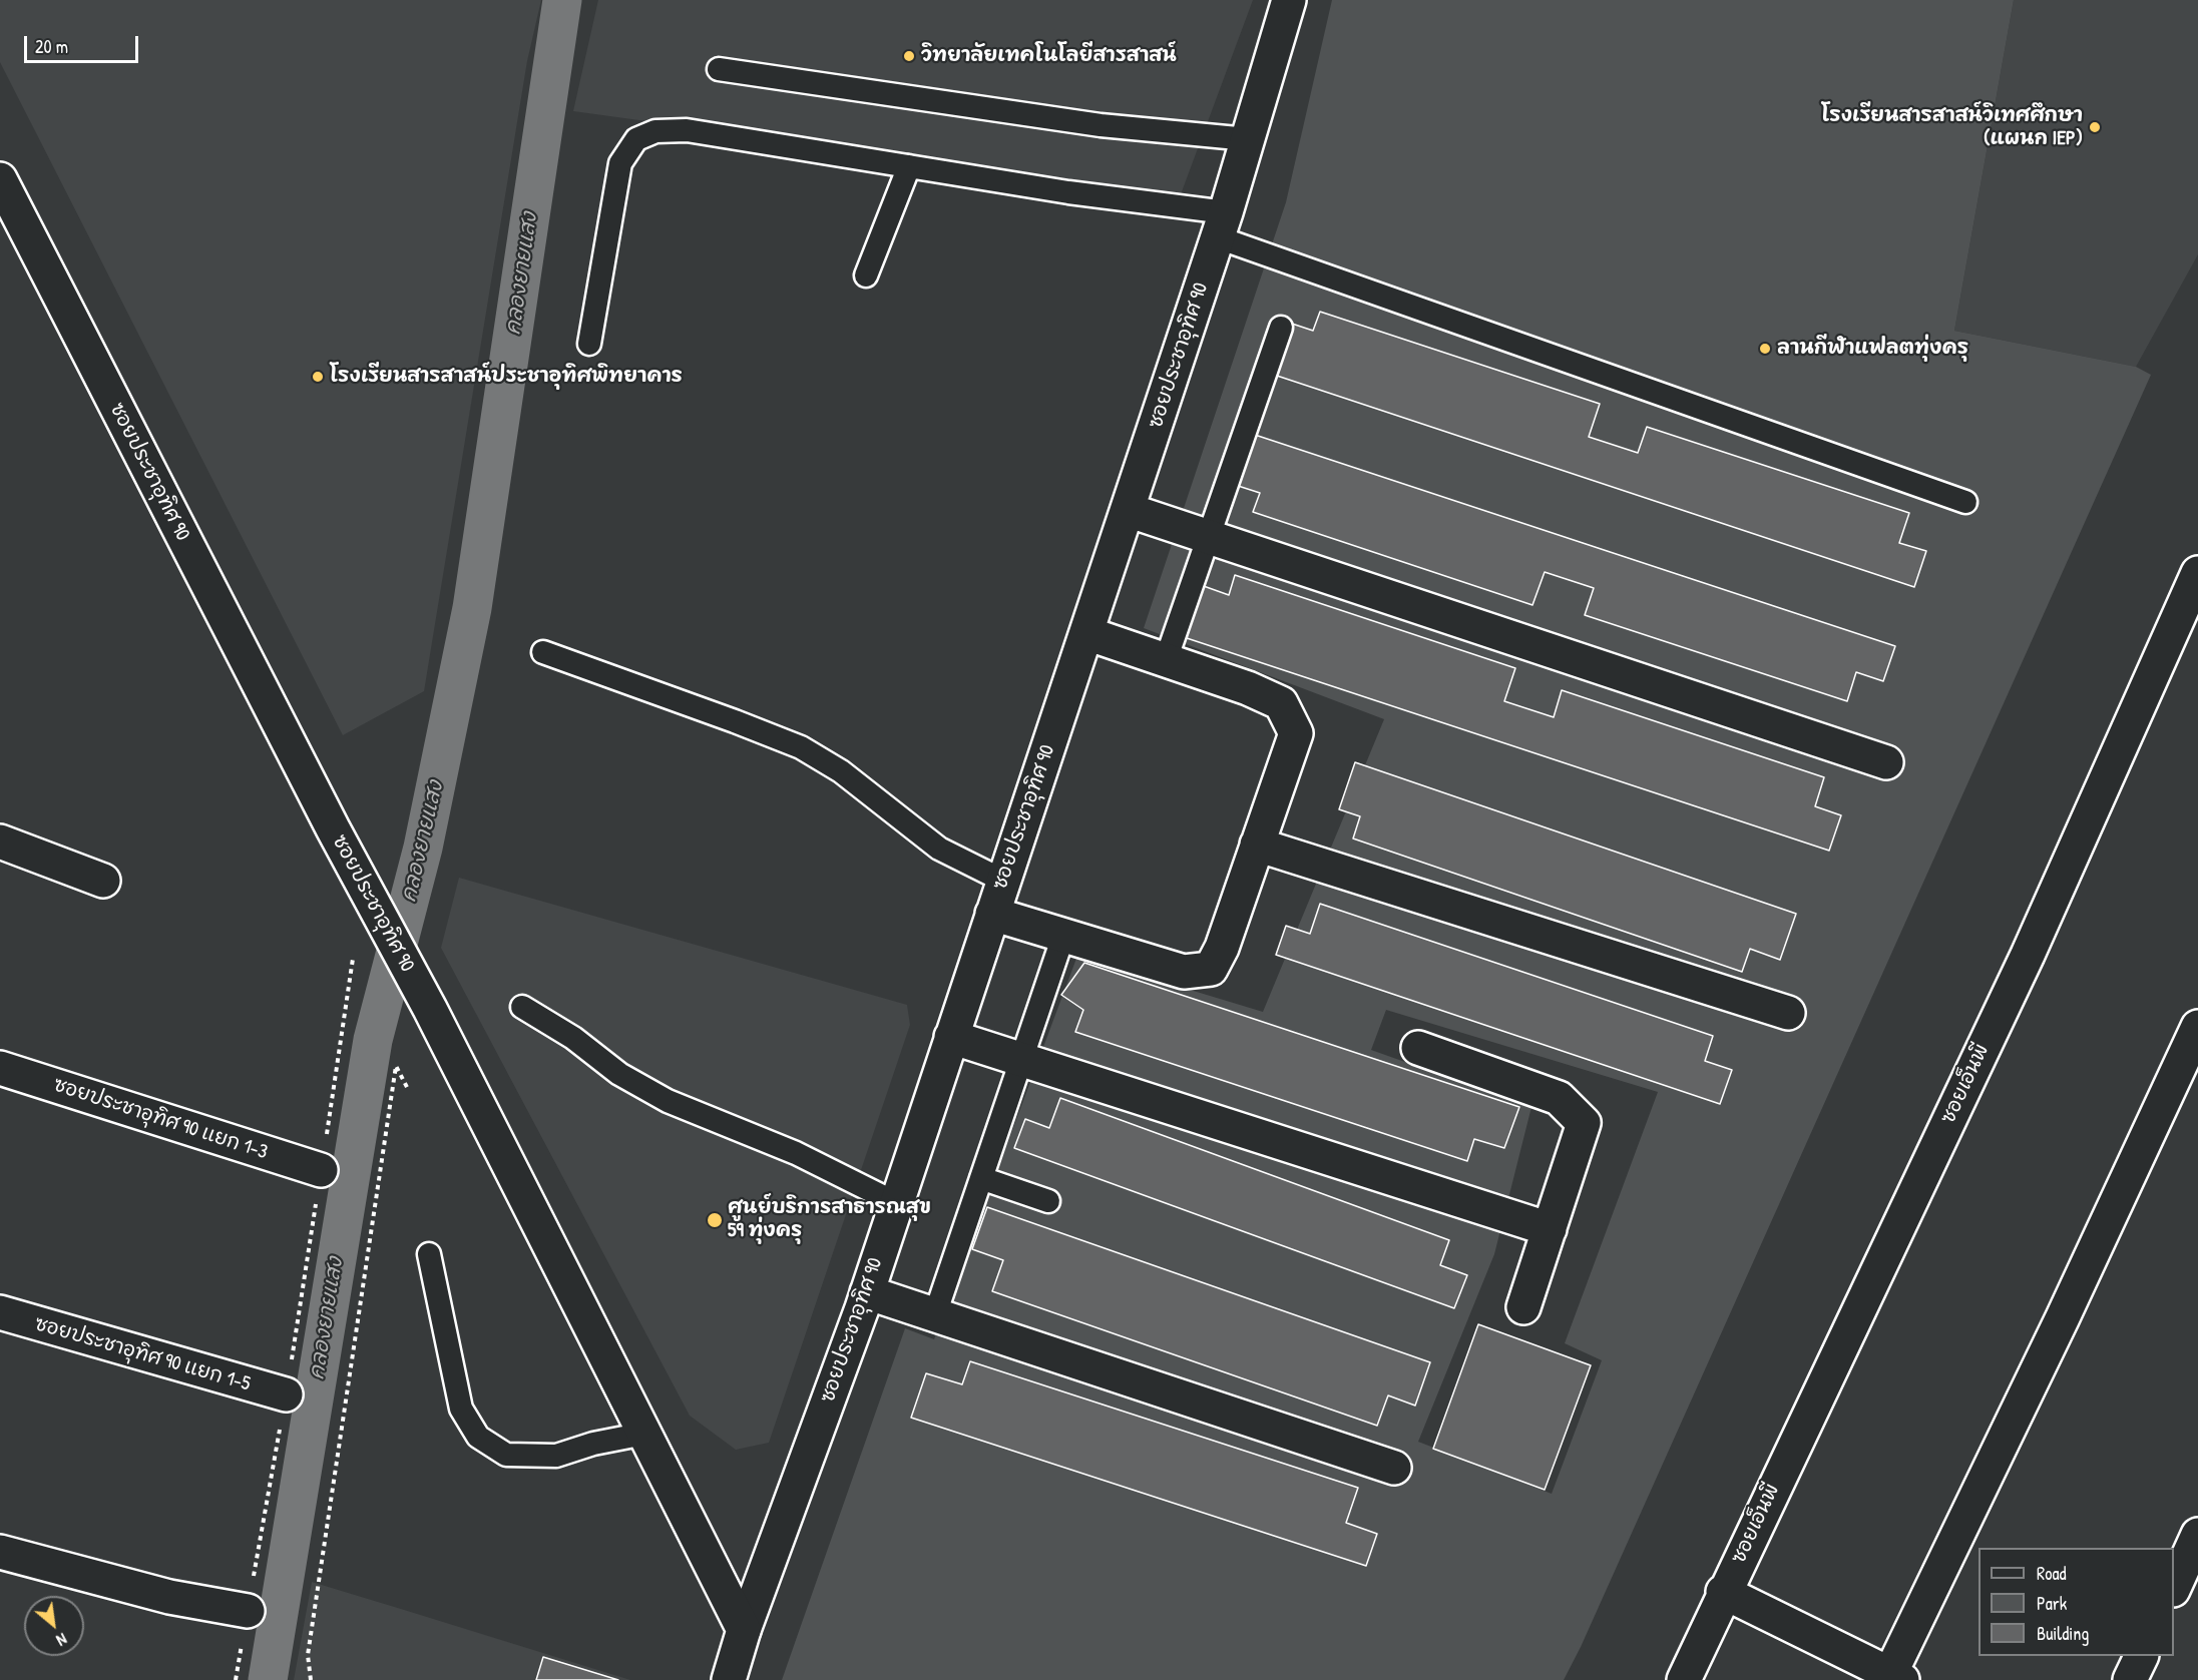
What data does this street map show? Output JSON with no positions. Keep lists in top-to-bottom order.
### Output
{
  "streets": {
    "street": [
      "ซอยประชาอุทิศ 90",
      "ซอยเอ็นพี",
      "ซอยประชาอุทิศ 90 แยก 1-3",
      "ซอยประชาอุทิศ 90 แยก 1-5"
    ]
  },
  "water": ["คลองยายแสง"],
  "places": [
    "วิทยาลัยเทคโนโลยีสารสาสน์",
    "โรงเรียนสารสาสน์วิเทศศึกษา (แผนก IEP)",
    "ลานกีฬาแฟลตทุ่งครุ",
    "โรงเรียนสารสาสน์ประชาอุทิศพิทยาคาร",
    "ศูนย์บริการสาธารณสุข 59 ทุ่งครุ"
  ],
  "legend": ["Road", "Park", "Building"],
  "scale_bar": "20 m",
  "north": "bottom right"
}
